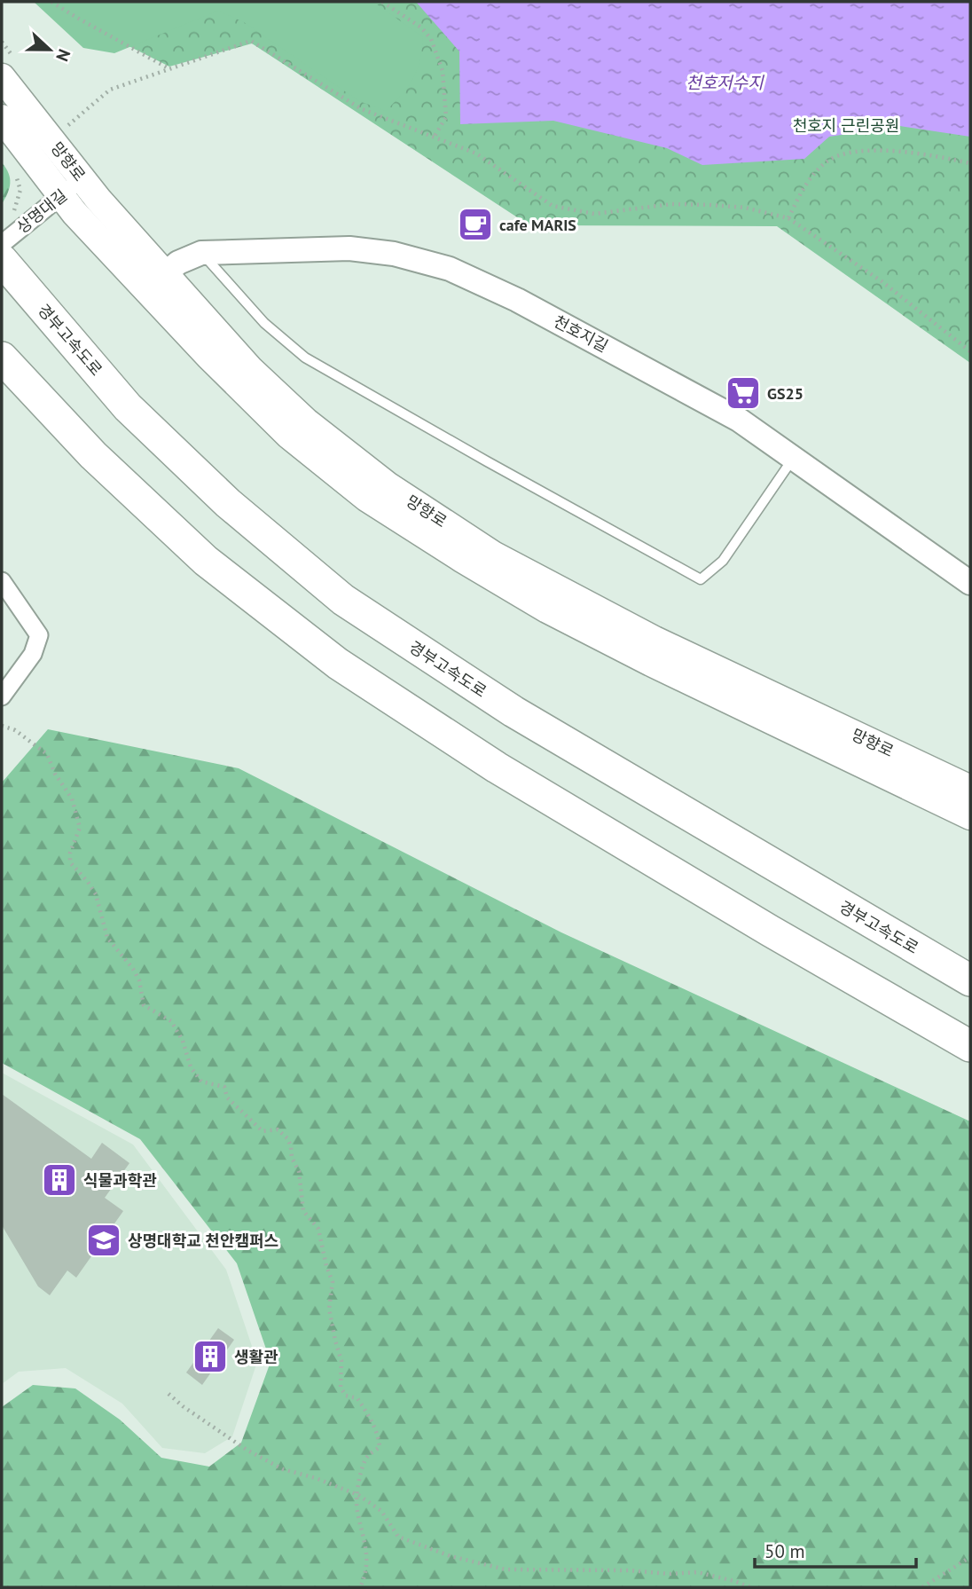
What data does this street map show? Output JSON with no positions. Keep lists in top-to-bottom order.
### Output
{
  "streets": {
    "highway": ["경부고속도로"],
    "main road": ["망향로"],
    "street": ["상명대길", "천호지길"]
  },
  "crossings": [
    ["망향로", "상명대길"],
    ["망향로", "천호지길"]
  ],
  "water": ["천호저수지"],
  "parks": ["천호지 근린공원"],
  "places": {
    "cafe": ["cafe MARIS"],
    "supermarket": ["GS25"],
    "building": ["식물과학관", "생활관"],
    "school or university": ["상명대학교 천안캠퍼스"]
  },
  "scale_bar": "50 m",
  "north": "right"
}
